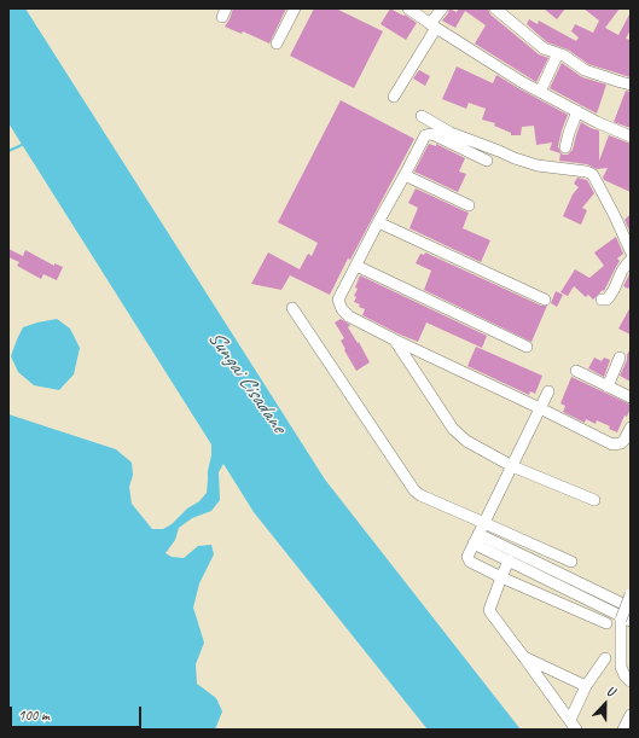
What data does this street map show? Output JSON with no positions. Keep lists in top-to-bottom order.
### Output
{
  "water": ["Sungai Cisadane"],
  "scale_bar": "100 m",
  "north": "top"
}
